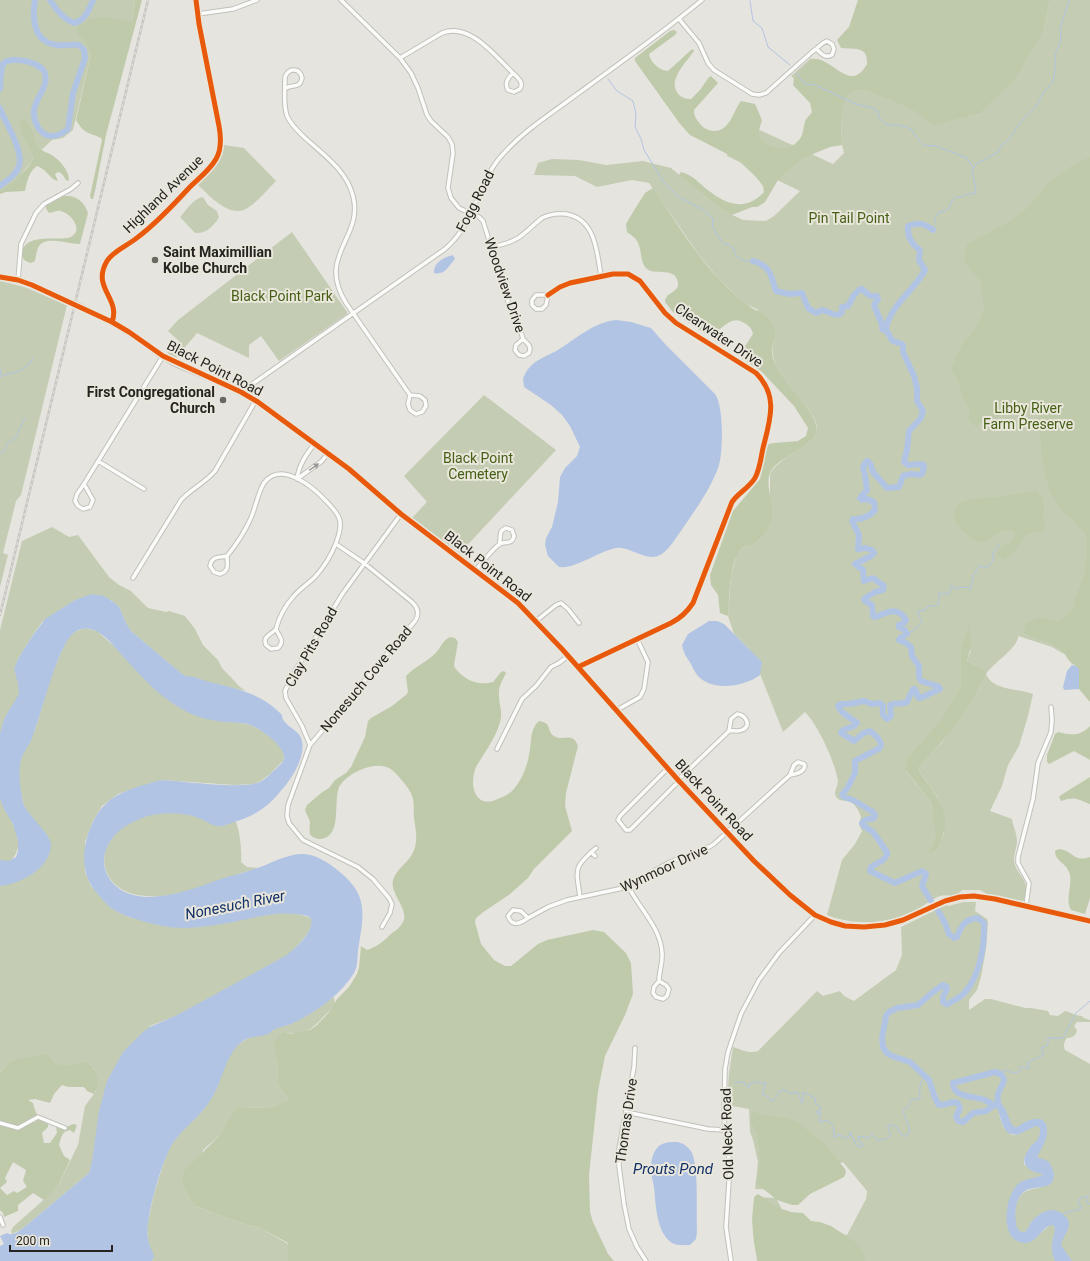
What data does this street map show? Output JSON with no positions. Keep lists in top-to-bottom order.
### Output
{
  "streets": {
    "main road": ["Highland Avenue", "Black Point Road"],
    "street": [
      "Fogg Road",
      "Woodview Drive",
      "Clearwater Drive",
      "Clay Pits Road",
      "Nonesuch Cove Road",
      "Wynmoor Drive",
      "Thomas Drive",
      "Old Neck Road"
    ]
  },
  "crossings": [
    ["Highland Avenue", "Black Point Road"],
    ["Fogg Road", "Woodview Drive"],
    ["Fogg Road", "Black Point Road"],
    ["Clearwater Drive", "Black Point Road"],
    ["Black Point Road", "Clay Pits Road"],
    ["Black Point Road", "Wynmoor Drive"],
    ["Black Point Road", "Old Neck Road"],
    ["Clay Pits Road", "Nonesuch Cove Road"]
  ],
  "water": ["Nonesuch River", "Prouts Pond"],
  "parks": [
    "Pin Tail Point",
    "Black Point Park",
    "Libby River Farm Preserve",
    "Black Point Cemetery"
  ],
  "places": ["Saint Maximillian Kolbe Church", "First Congregational Church"],
  "scale_bar": "200 m"
}
